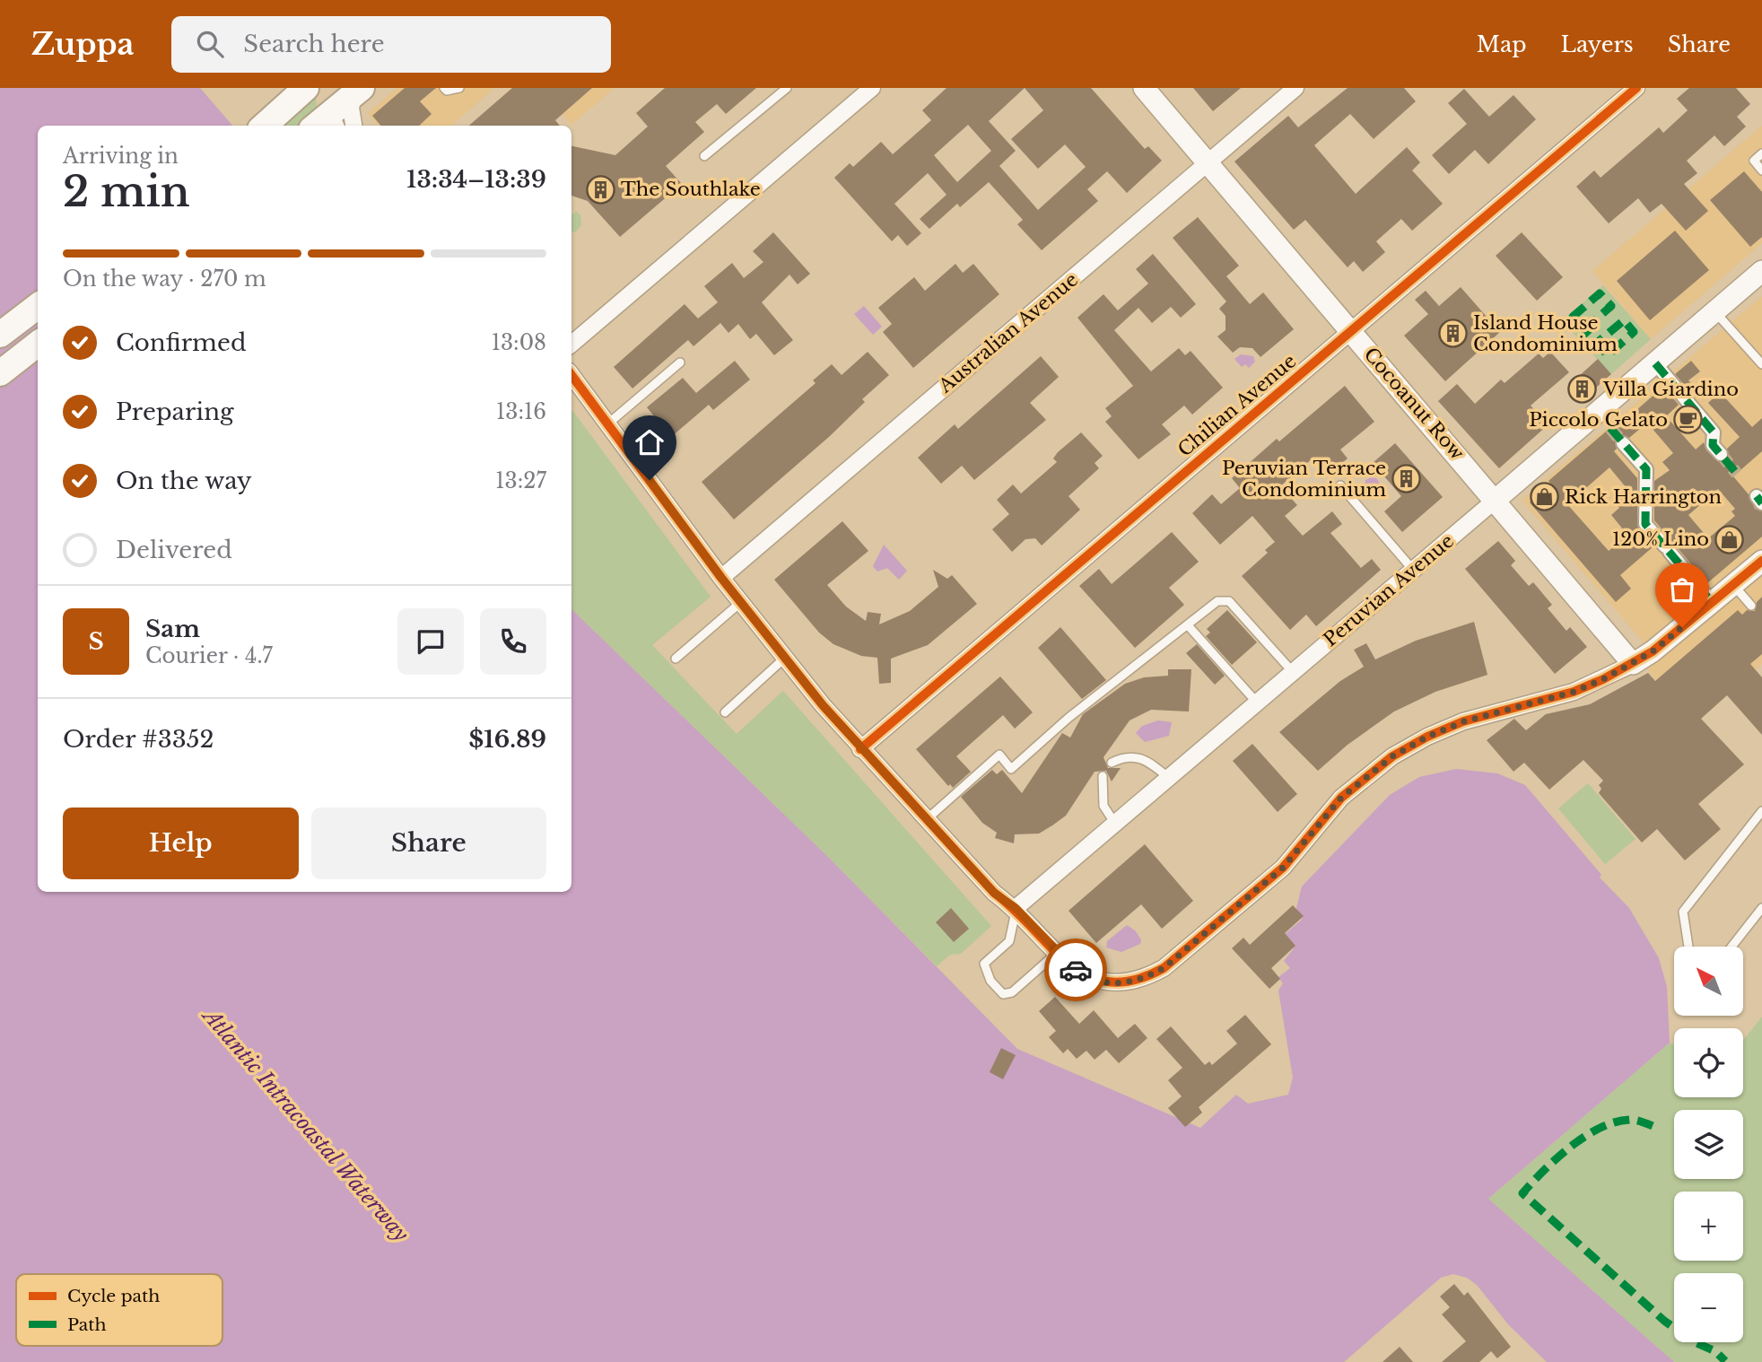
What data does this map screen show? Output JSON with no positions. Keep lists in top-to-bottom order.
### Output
{
  "streets": {
    "street": [
      "Australian Avenue",
      "Cocoanut Row",
      "Chilian Avenue",
      "Peruvian Avenue"
    ]
  },
  "crossings": [
    ["Australian Avenue", "Cocoanut Row"],
    ["Cocoanut Row", "Chilian Avenue"],
    ["Cocoanut Row", "Peruvian Avenue"]
  ],
  "water": ["Atlantic Intracoastal Waterway"],
  "places": {
    "building": [
      "The Southlake",
      "Island House Condominium",
      "Villa Giardino",
      "Peruvian Terrace Condominium"
    ],
    "cafe": ["Piccolo Gelato"],
    "shop": ["Rick Harrington", "120% Lino"]
  },
  "legend": ["Cycle path", "Path"],
  "north": "top left",
  "page": {
    "header": "Zuppa",
    "search": "Search here",
    "nav": ["Map", "Layers", "Share"],
    "heading": ["2 min", "Arriving in", "13:34–13:39"],
    "panel": [
      "Sam",
      "Courier · 4.7",
      "Order #3352",
      "$16.89"
    ],
    "bar": "On the way · 270 m",
    "list": [
      ["Confirmed", "13:08"],
      ["Preparing", "13:16"],
      ["On the way", "13:27"],
      "Delivered"
    ],
    "round": "S",
    "buttons": ["Help", "Share"],
    "map_buttons": ["+", "−"]
  }
}
